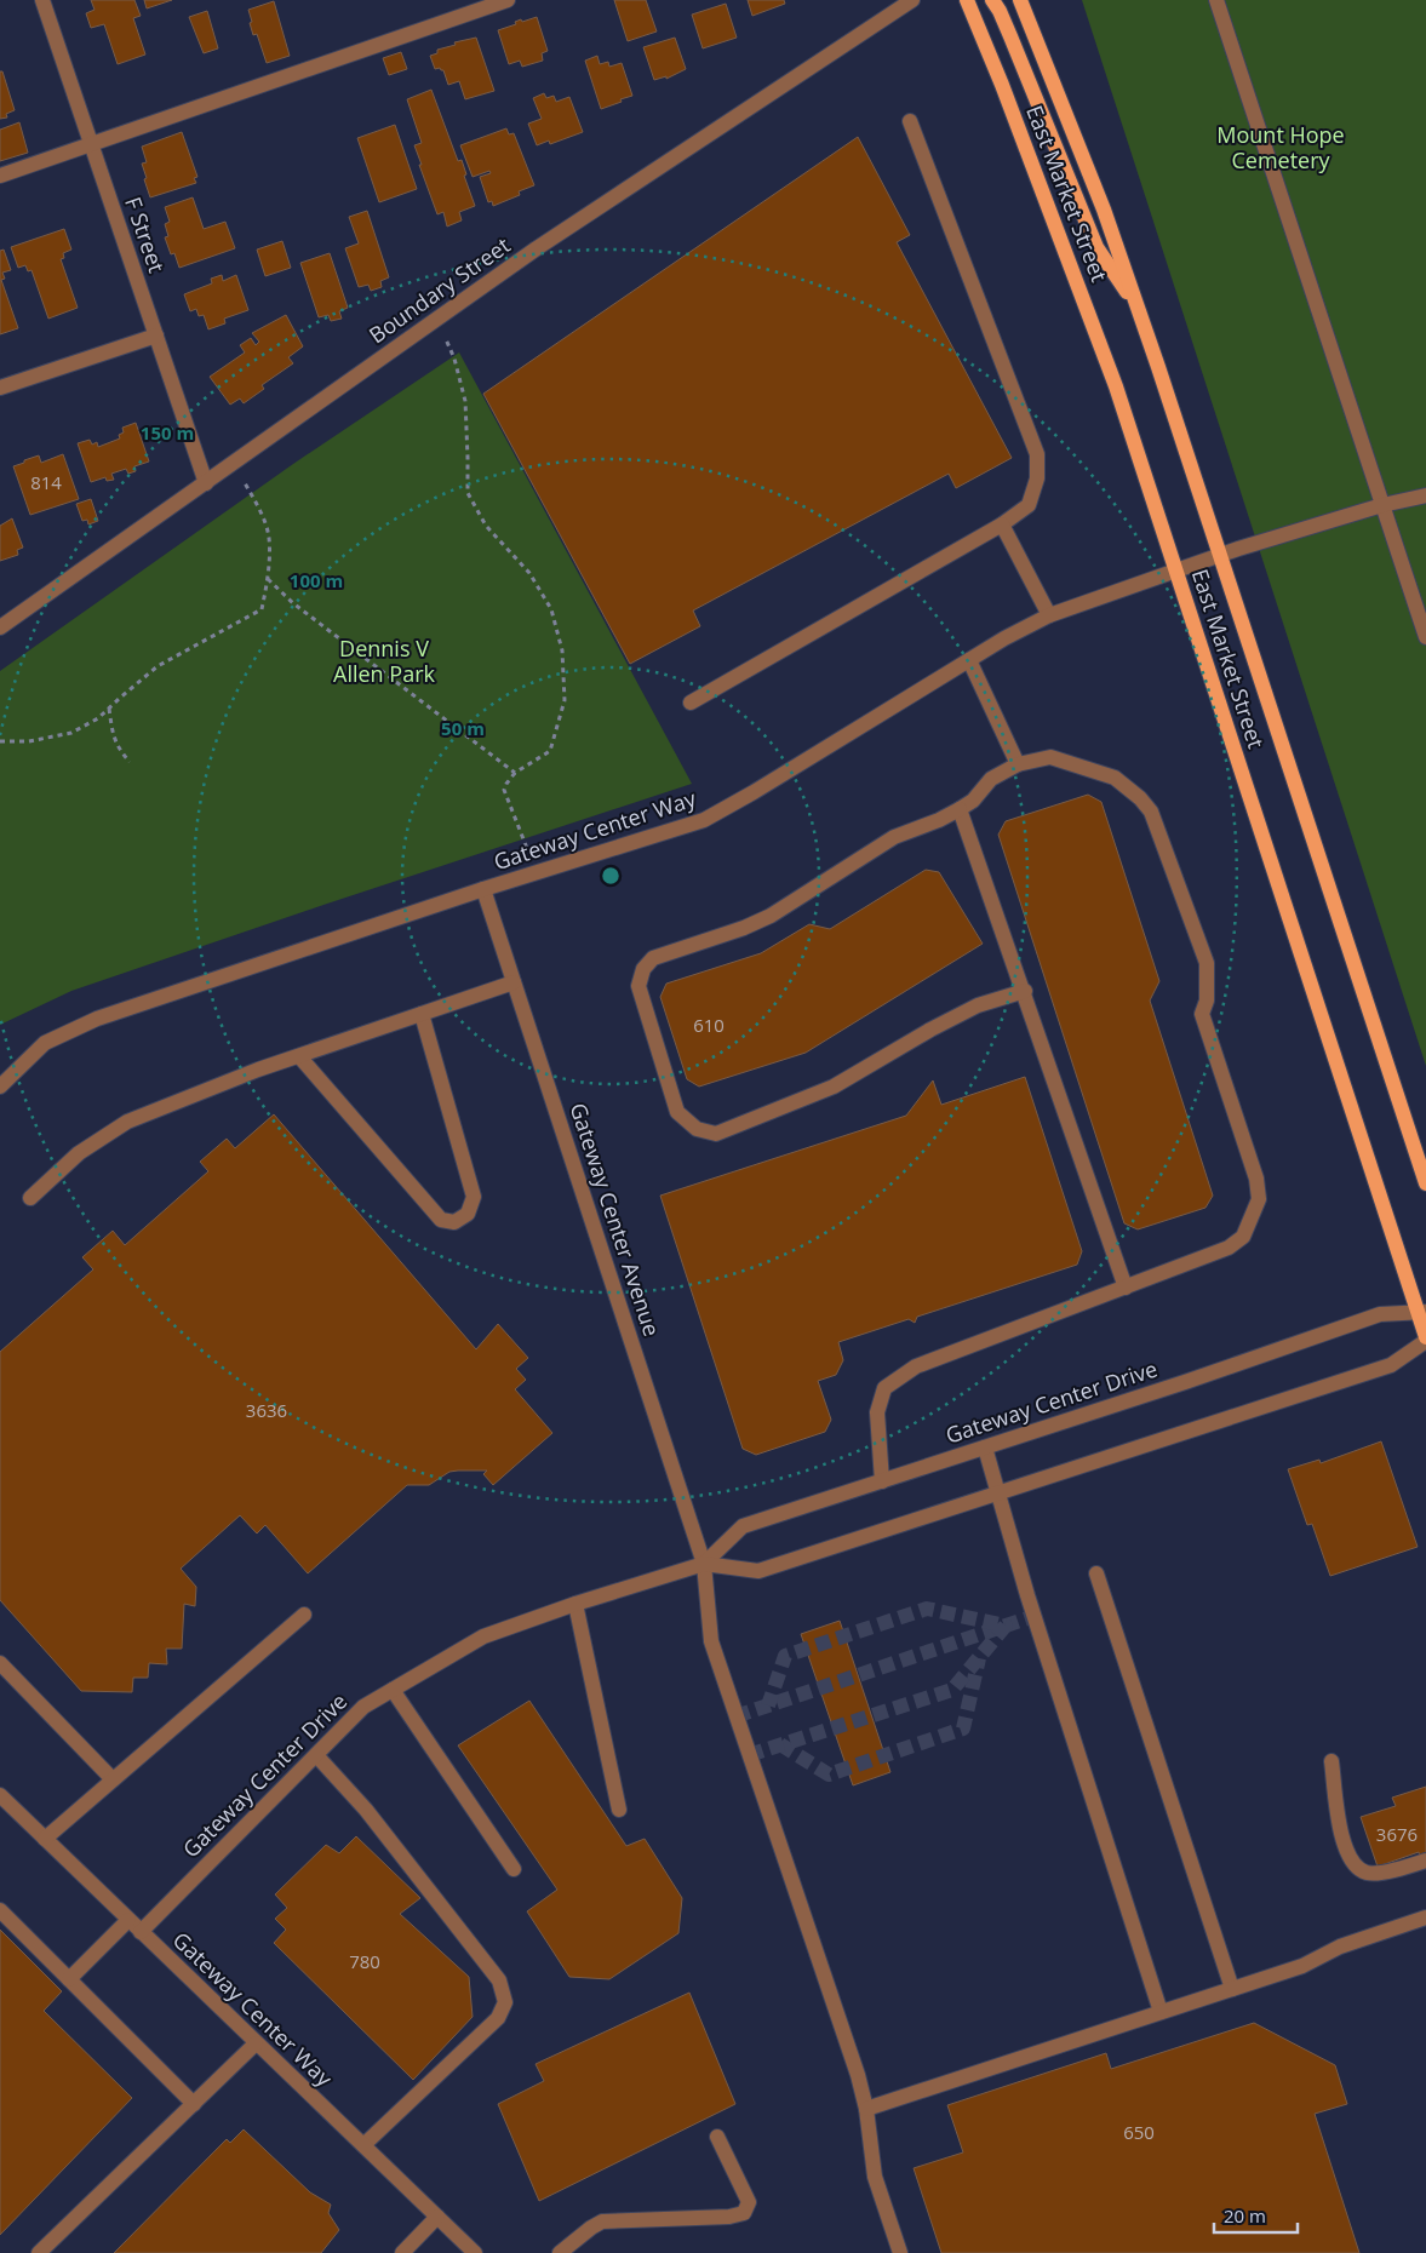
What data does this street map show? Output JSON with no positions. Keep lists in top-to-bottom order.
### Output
{
  "streets": {
    "main road": ["East Market Street"],
    "street": [
      "F Street",
      "Boundary Street",
      "Gateway Center Way",
      "Gateway Center Avenue",
      "Gateway Center Drive"
    ]
  },
  "crossings": [
    ["East Market Street", "Gateway Center Way"],
    ["East Market Street", "Gateway Center Drive"],
    ["F Street", "Boundary Street"],
    ["Gateway Center Way", "Gateway Center Avenue"],
    ["Gateway Center Way", "Gateway Center Drive"],
    ["Gateway Center Avenue", "Gateway Center Drive"]
  ],
  "parks": ["Mount Hope Cemetery", "Dennis V Allen Park"],
  "house_numbers": [
    "814",
    "610",
    "3636",
    "3676",
    "780",
    "650"
  ],
  "scale_bar": "20 m",
  "rings": ["150 m", "100 m", "50 m"]
}
